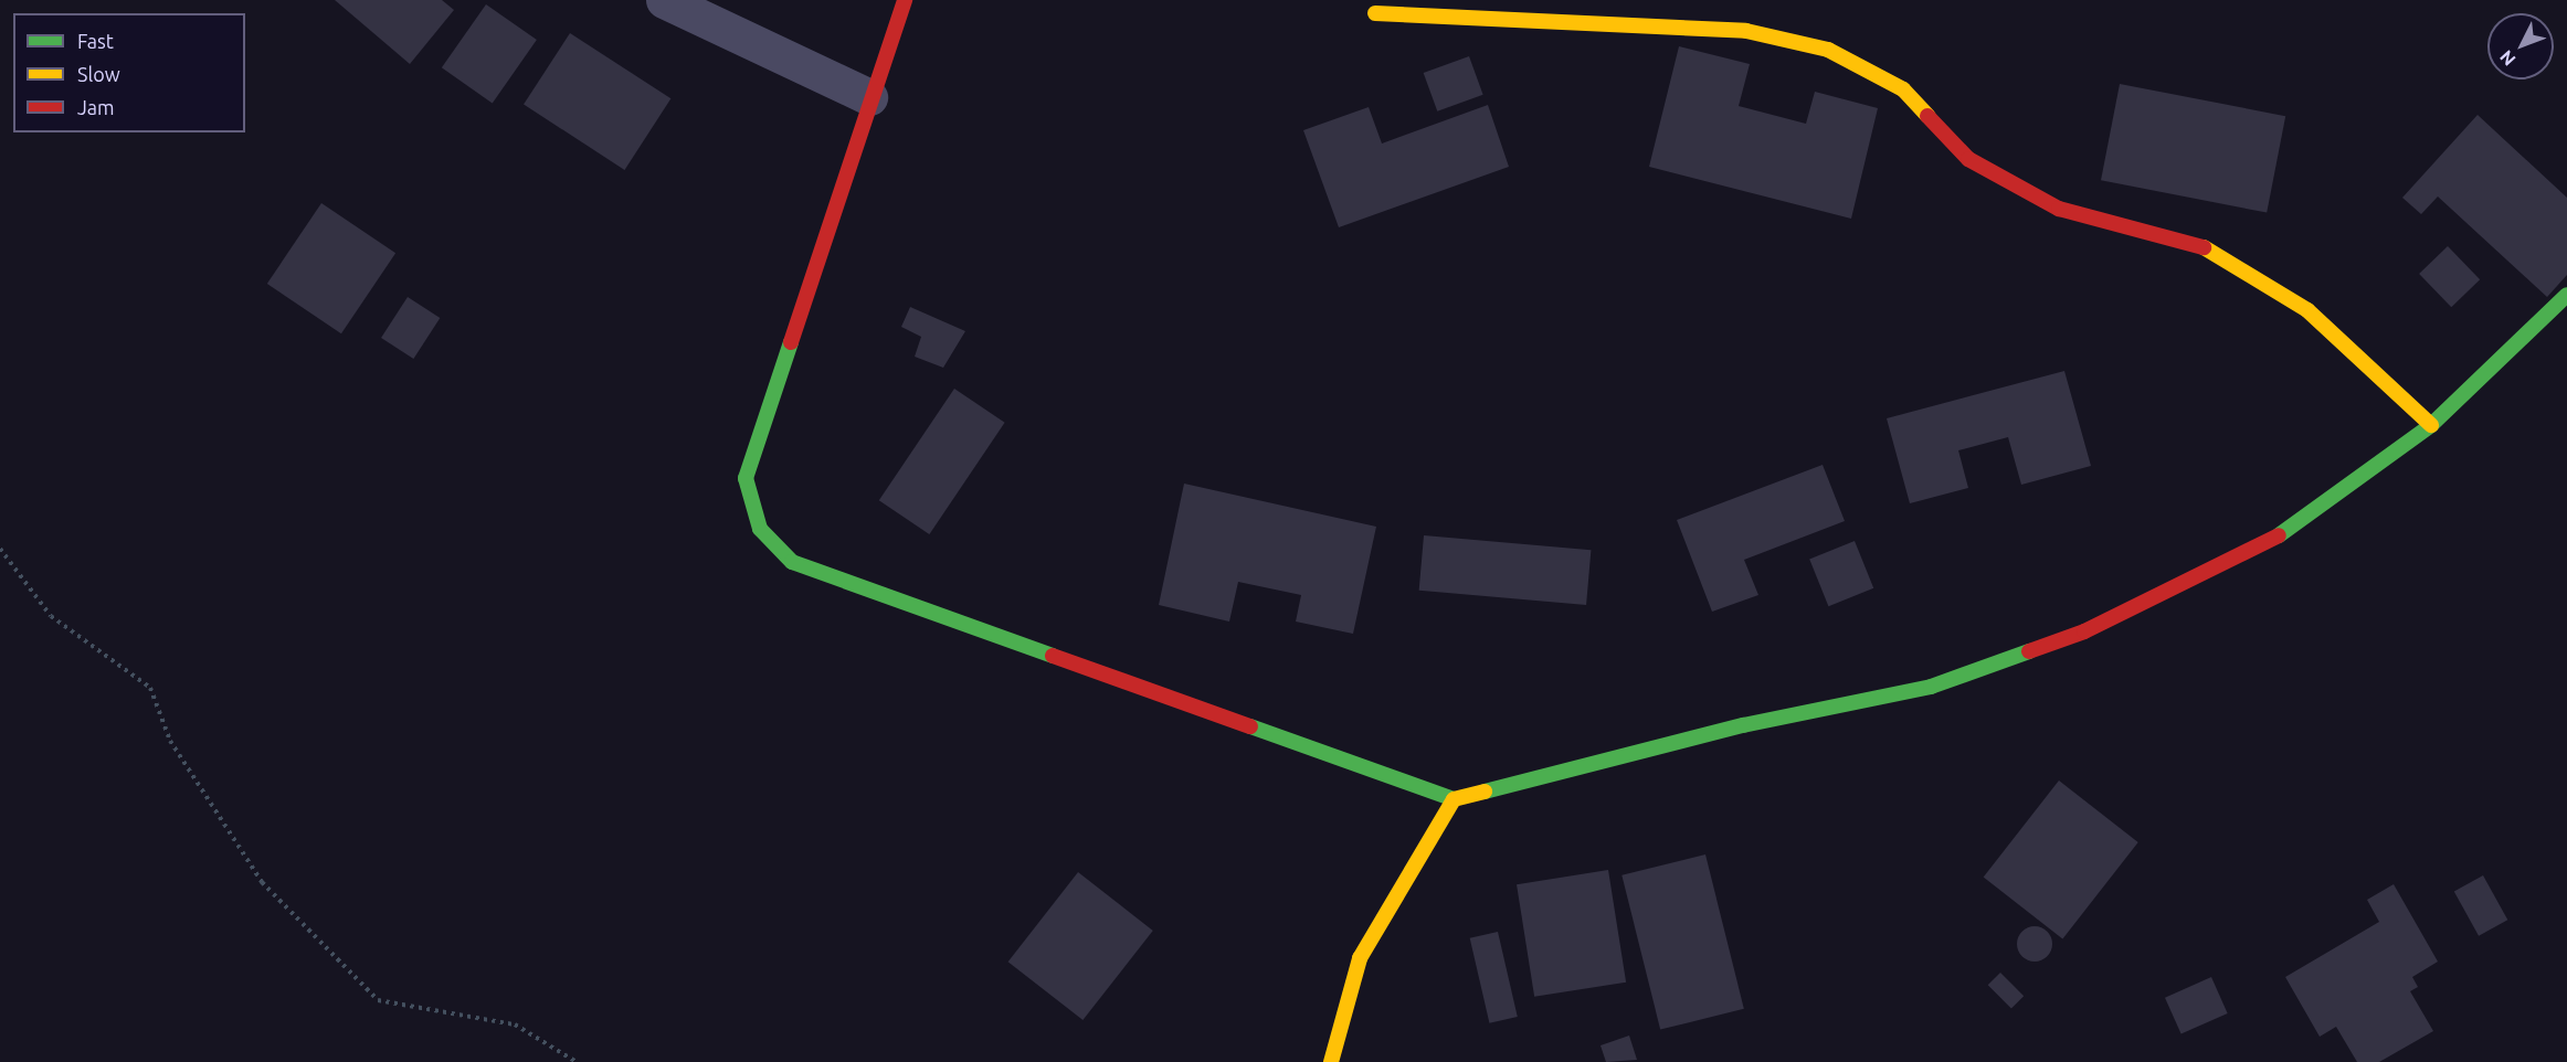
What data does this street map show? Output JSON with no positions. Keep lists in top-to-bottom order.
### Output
{
  "legend": ["Fast", "Slow", "Jam"],
  "north": "bottom left"
}
